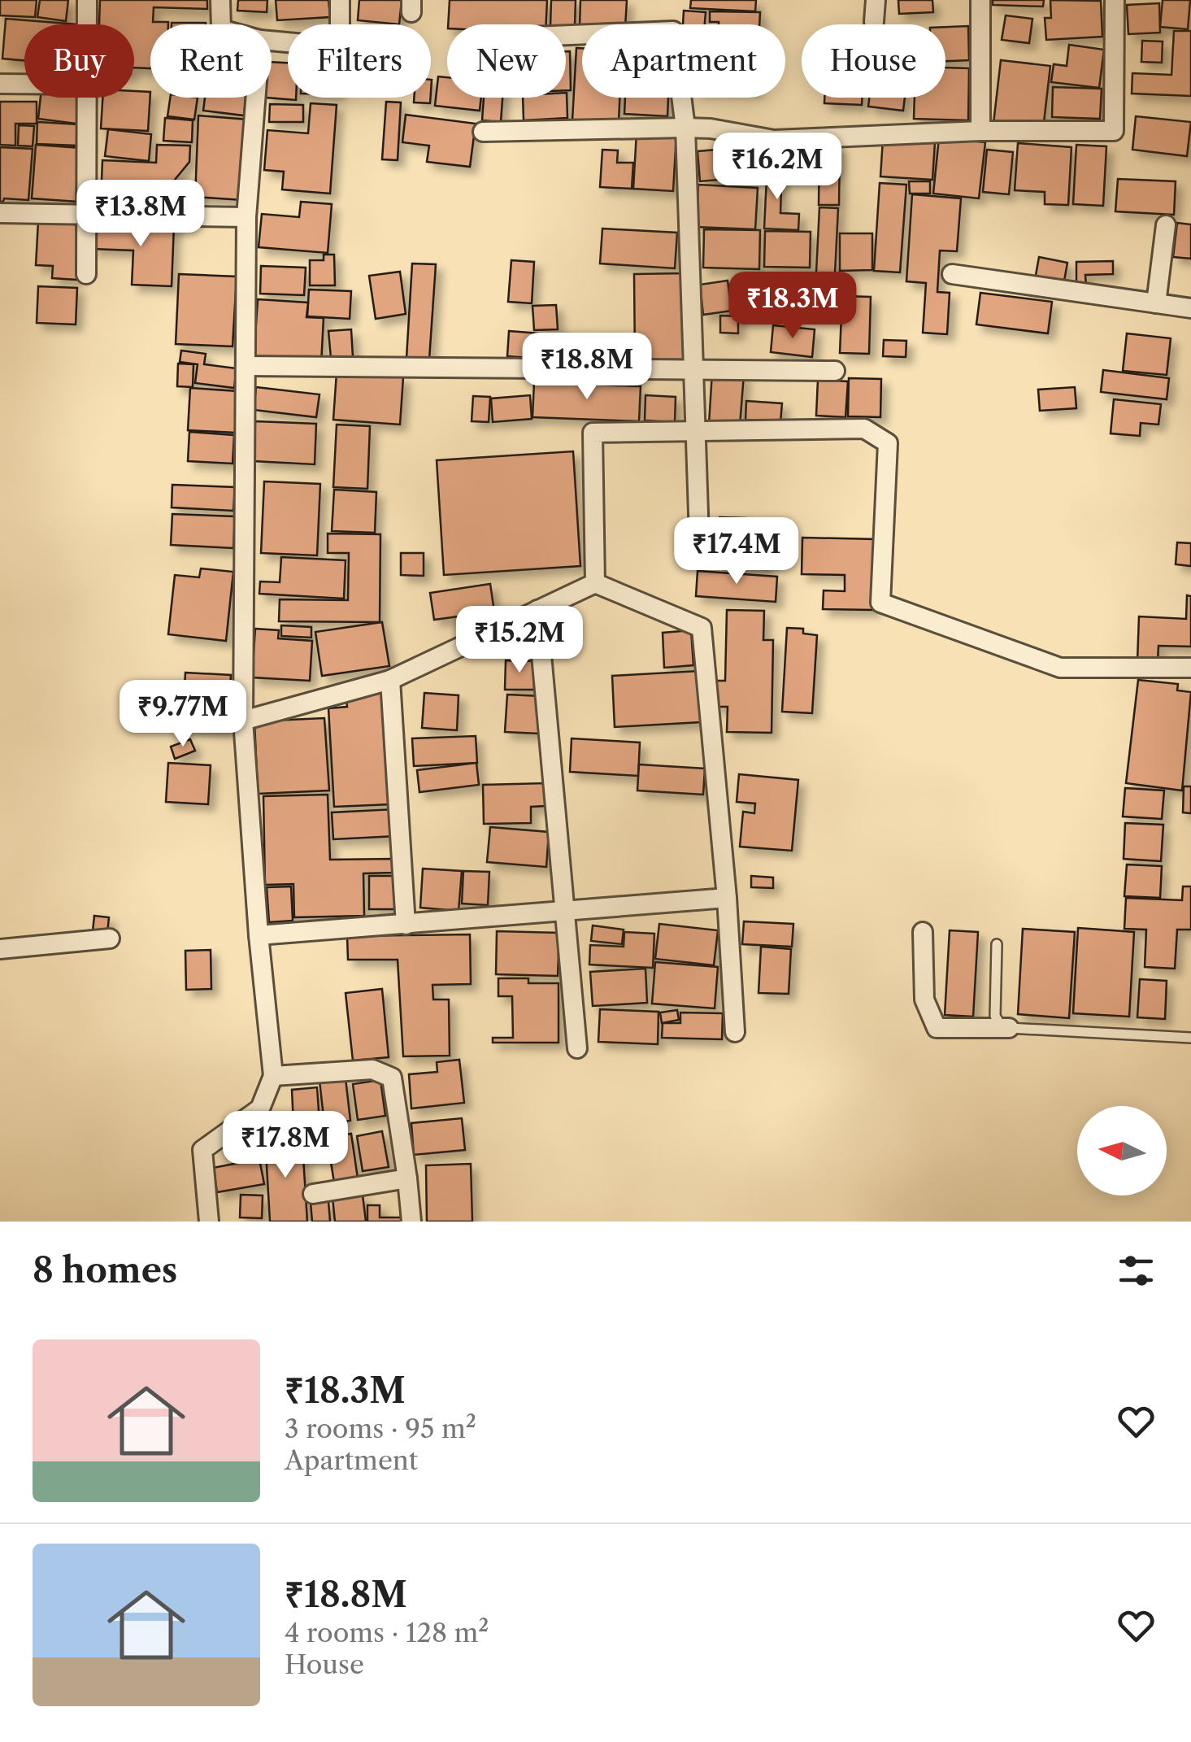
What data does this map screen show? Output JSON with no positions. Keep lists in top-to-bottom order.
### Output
{
  "north": "left",
  "page": {
    "chip": [
      "Buy",
      "Rent",
      "Filters",
      "New",
      "Apartment",
      "House"
    ],
    "price": [
      "₹16.2M",
      "₹13.8M",
      "₹18.3M",
      "₹18.8M",
      "₹17.4M",
      "₹15.2M",
      "₹9.77M",
      "₹17.8M"
    ],
    "heading": "8 homes",
    "list": [
      {
        "name": "₹18.3M",
        "note": "3 rooms · 95 m² · Apartment"
      },
      {
        "name": "₹18.8M",
        "note": "4 rooms · 128 m² · House"
      }
    ]
  }
}
